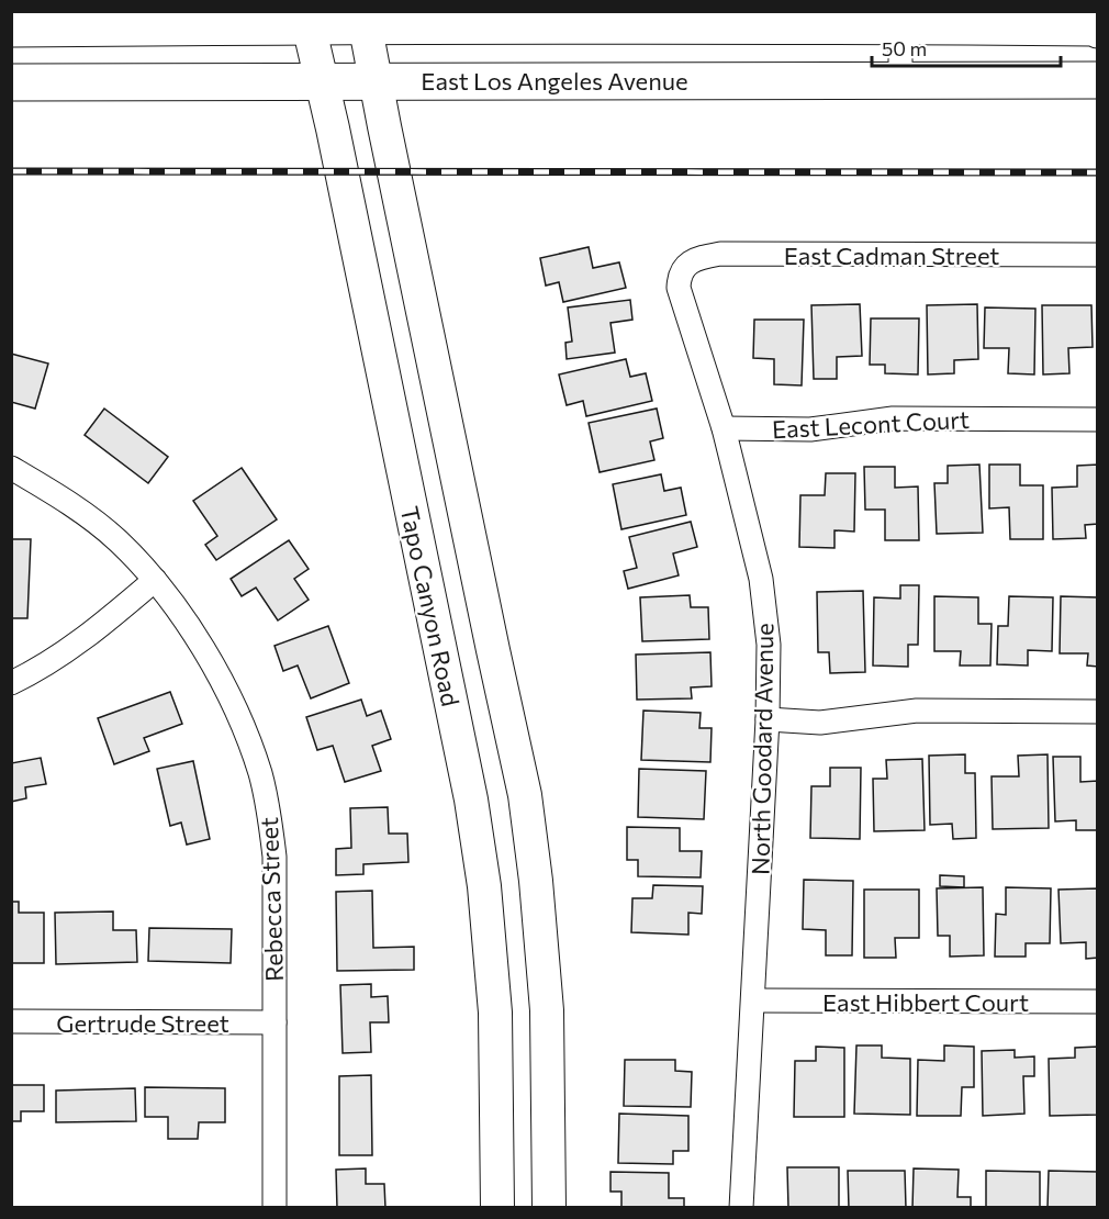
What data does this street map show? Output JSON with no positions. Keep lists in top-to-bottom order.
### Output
{
  "streets": {
    "main road": ["East Los Angeles Avenue", "Tapo Canyon Road"],
    "street": [
      "East Cadman Street",
      "East Lecont Court",
      "North Goodard Avenue",
      "Rebecca Street",
      "East Hibbert Court",
      "Gertrude Street"
    ]
  },
  "crossings": [
    ["East Los Angeles Avenue", "Tapo Canyon Road"],
    ["East Cadman Street", "North Goodard Avenue"],
    ["East Lecont Court", "North Goodard Avenue"],
    ["North Goodard Avenue", "East Hibbert Court"],
    ["Rebecca Street", "Gertrude Street"]
  ],
  "scale_bar": "50 m"
}
